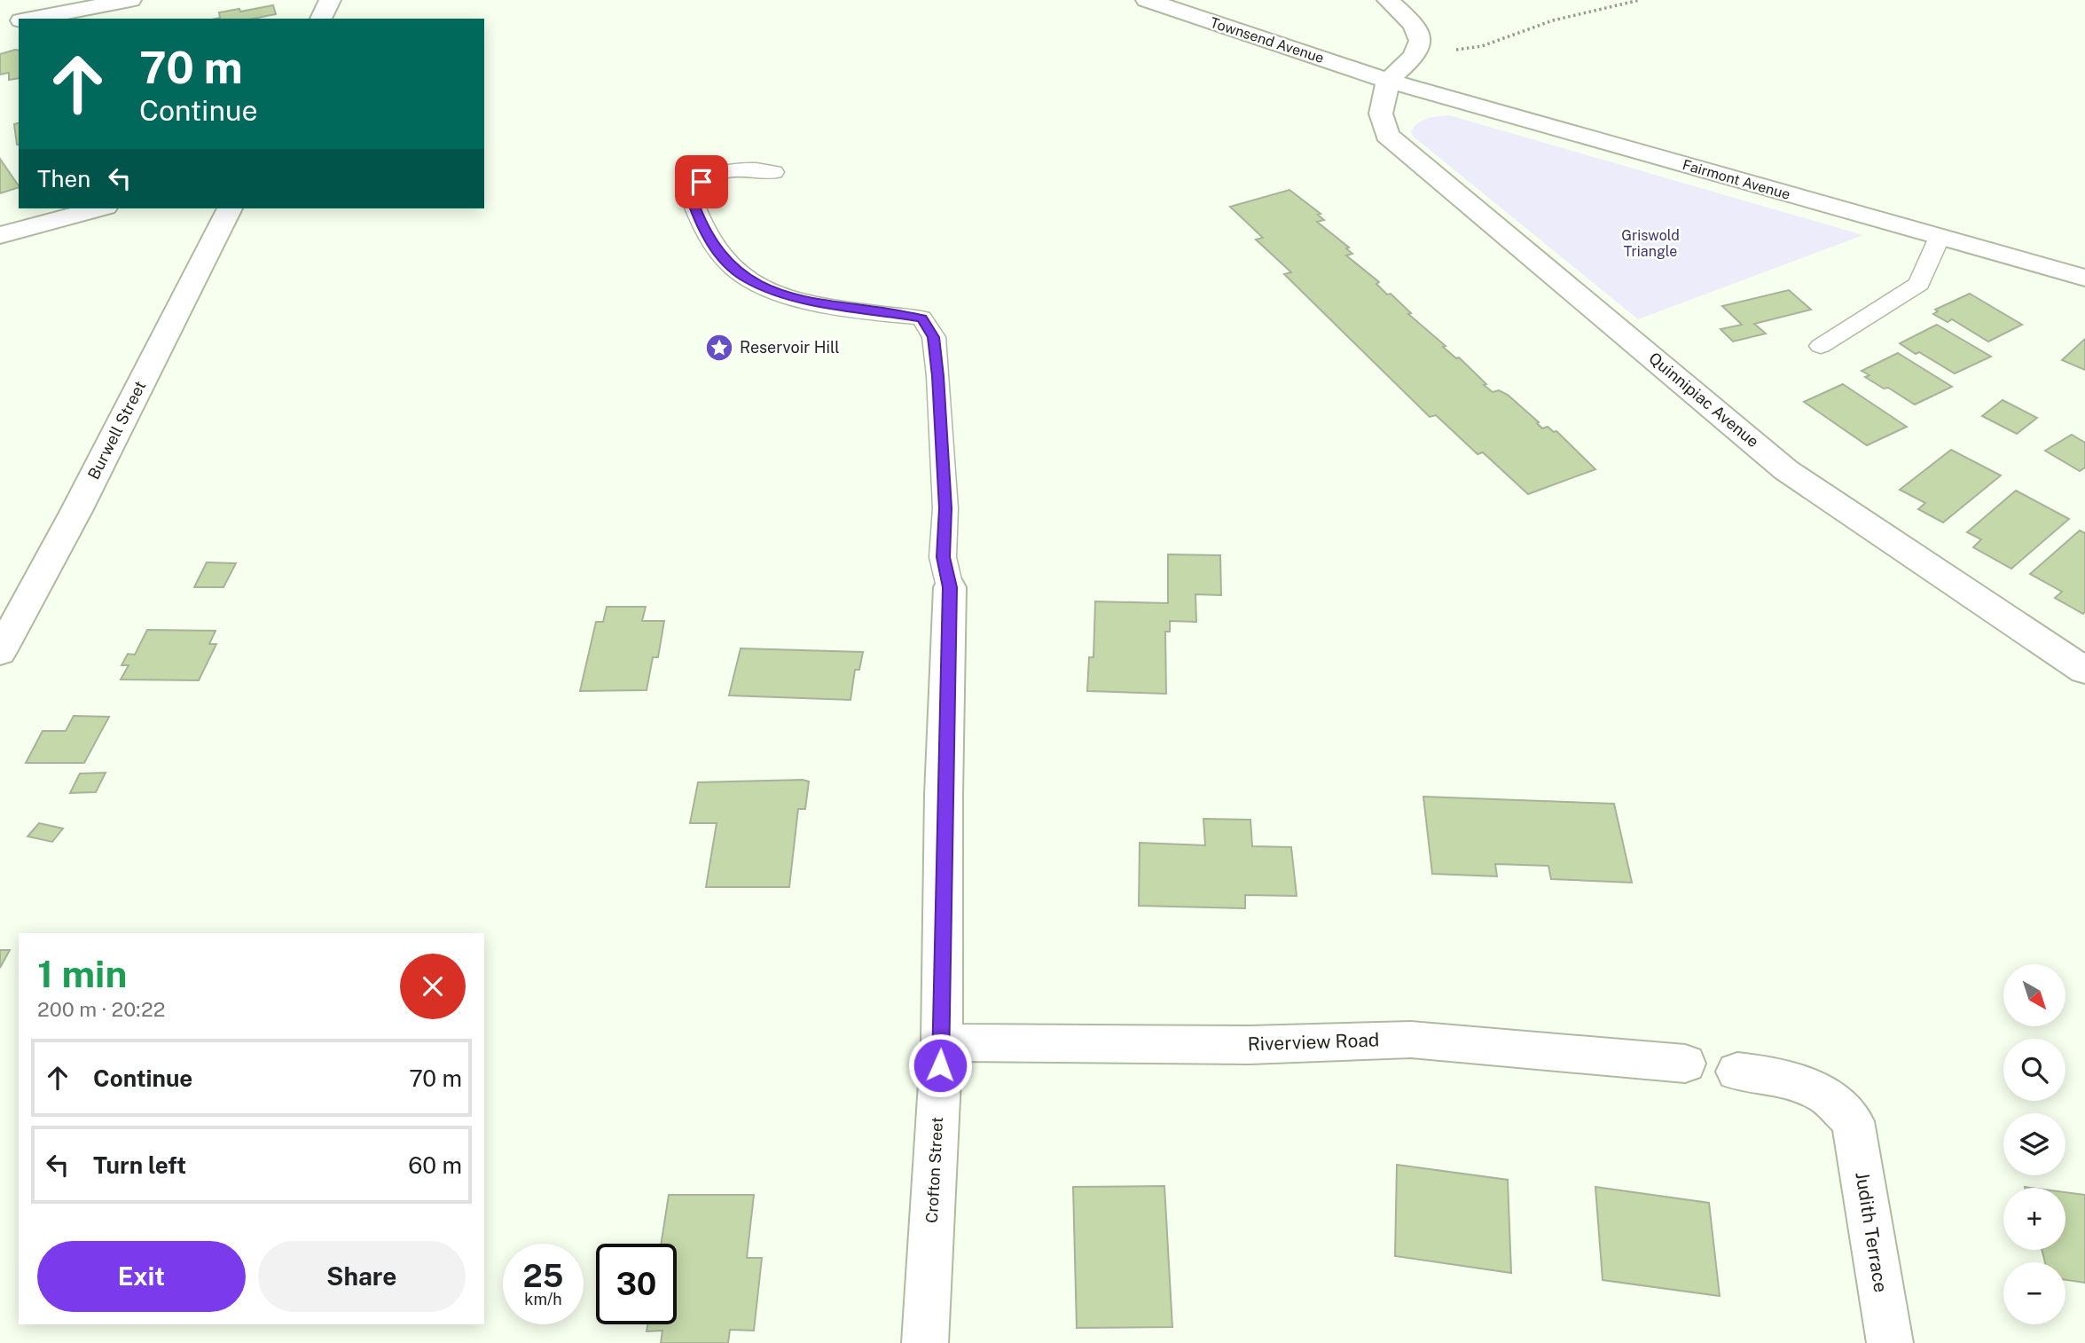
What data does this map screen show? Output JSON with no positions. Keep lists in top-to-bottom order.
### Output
{
  "streets": {
    "main road": [
      "Townsend Avenue",
      "Fairmont Avenue",
      "Quinnipiac Avenue",
      "Burwell Street",
      "Riverview Road",
      "Crofton Street",
      "Judith Terrace"
    ]
  },
  "crossings": [
    ["Townsend Avenue", "Fairmont Avenue"],
    ["Townsend Avenue", "Quinnipiac Avenue"],
    ["Fairmont Avenue", "Quinnipiac Avenue"],
    ["Riverview Road", "Crofton Street"]
  ],
  "parks": ["Griswold Triangle"],
  "places": {
    "place": ["Reservoir Hill"]
  },
  "north": "bottom right",
  "page": {
    "turn": ["70 m", "Continue"],
    "then": "Then",
    "heading": ["1 min", "200 m · 20:22"],
    "map_buttons": ["+", "−"],
    "list": [
      {
        "name": "Continue",
        "value": "70 m"
      },
      {
        "name": "Turn left",
        "value": "60 m"
      }
    ],
    "buttons": ["Exit", "Share"],
    "speed": "25 km/h",
    "limit": "30"
  }
}
